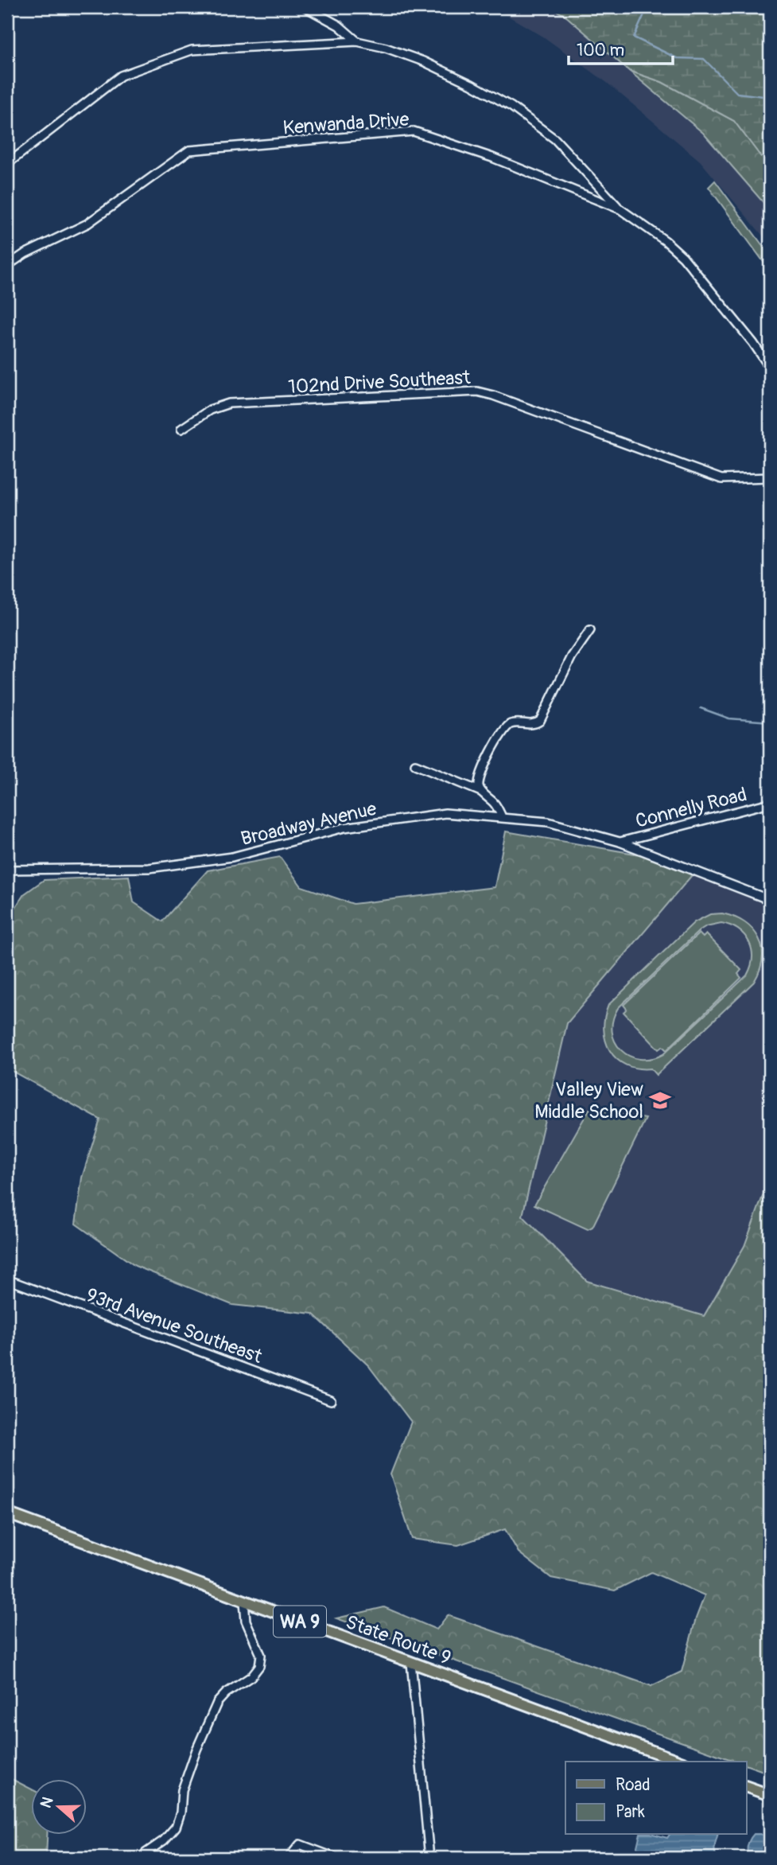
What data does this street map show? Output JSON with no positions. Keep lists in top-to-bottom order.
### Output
{
  "streets": {
    "main road": ["WA 9", "State Route 9"],
    "street": [
      "Kenwanda Drive",
      "102nd Drive Southeast",
      "Connelly Road",
      "Broadway Avenue",
      "93rd Avenue Southeast"
    ]
  },
  "crossings": [
    ["Connelly Road", "Broadway Avenue"]
  ],
  "places": {
    "school or university": ["Valley View Middle School"]
  },
  "legend": ["Road", "Park"],
  "scale_bar": "100 m",
  "north": "left"
}
